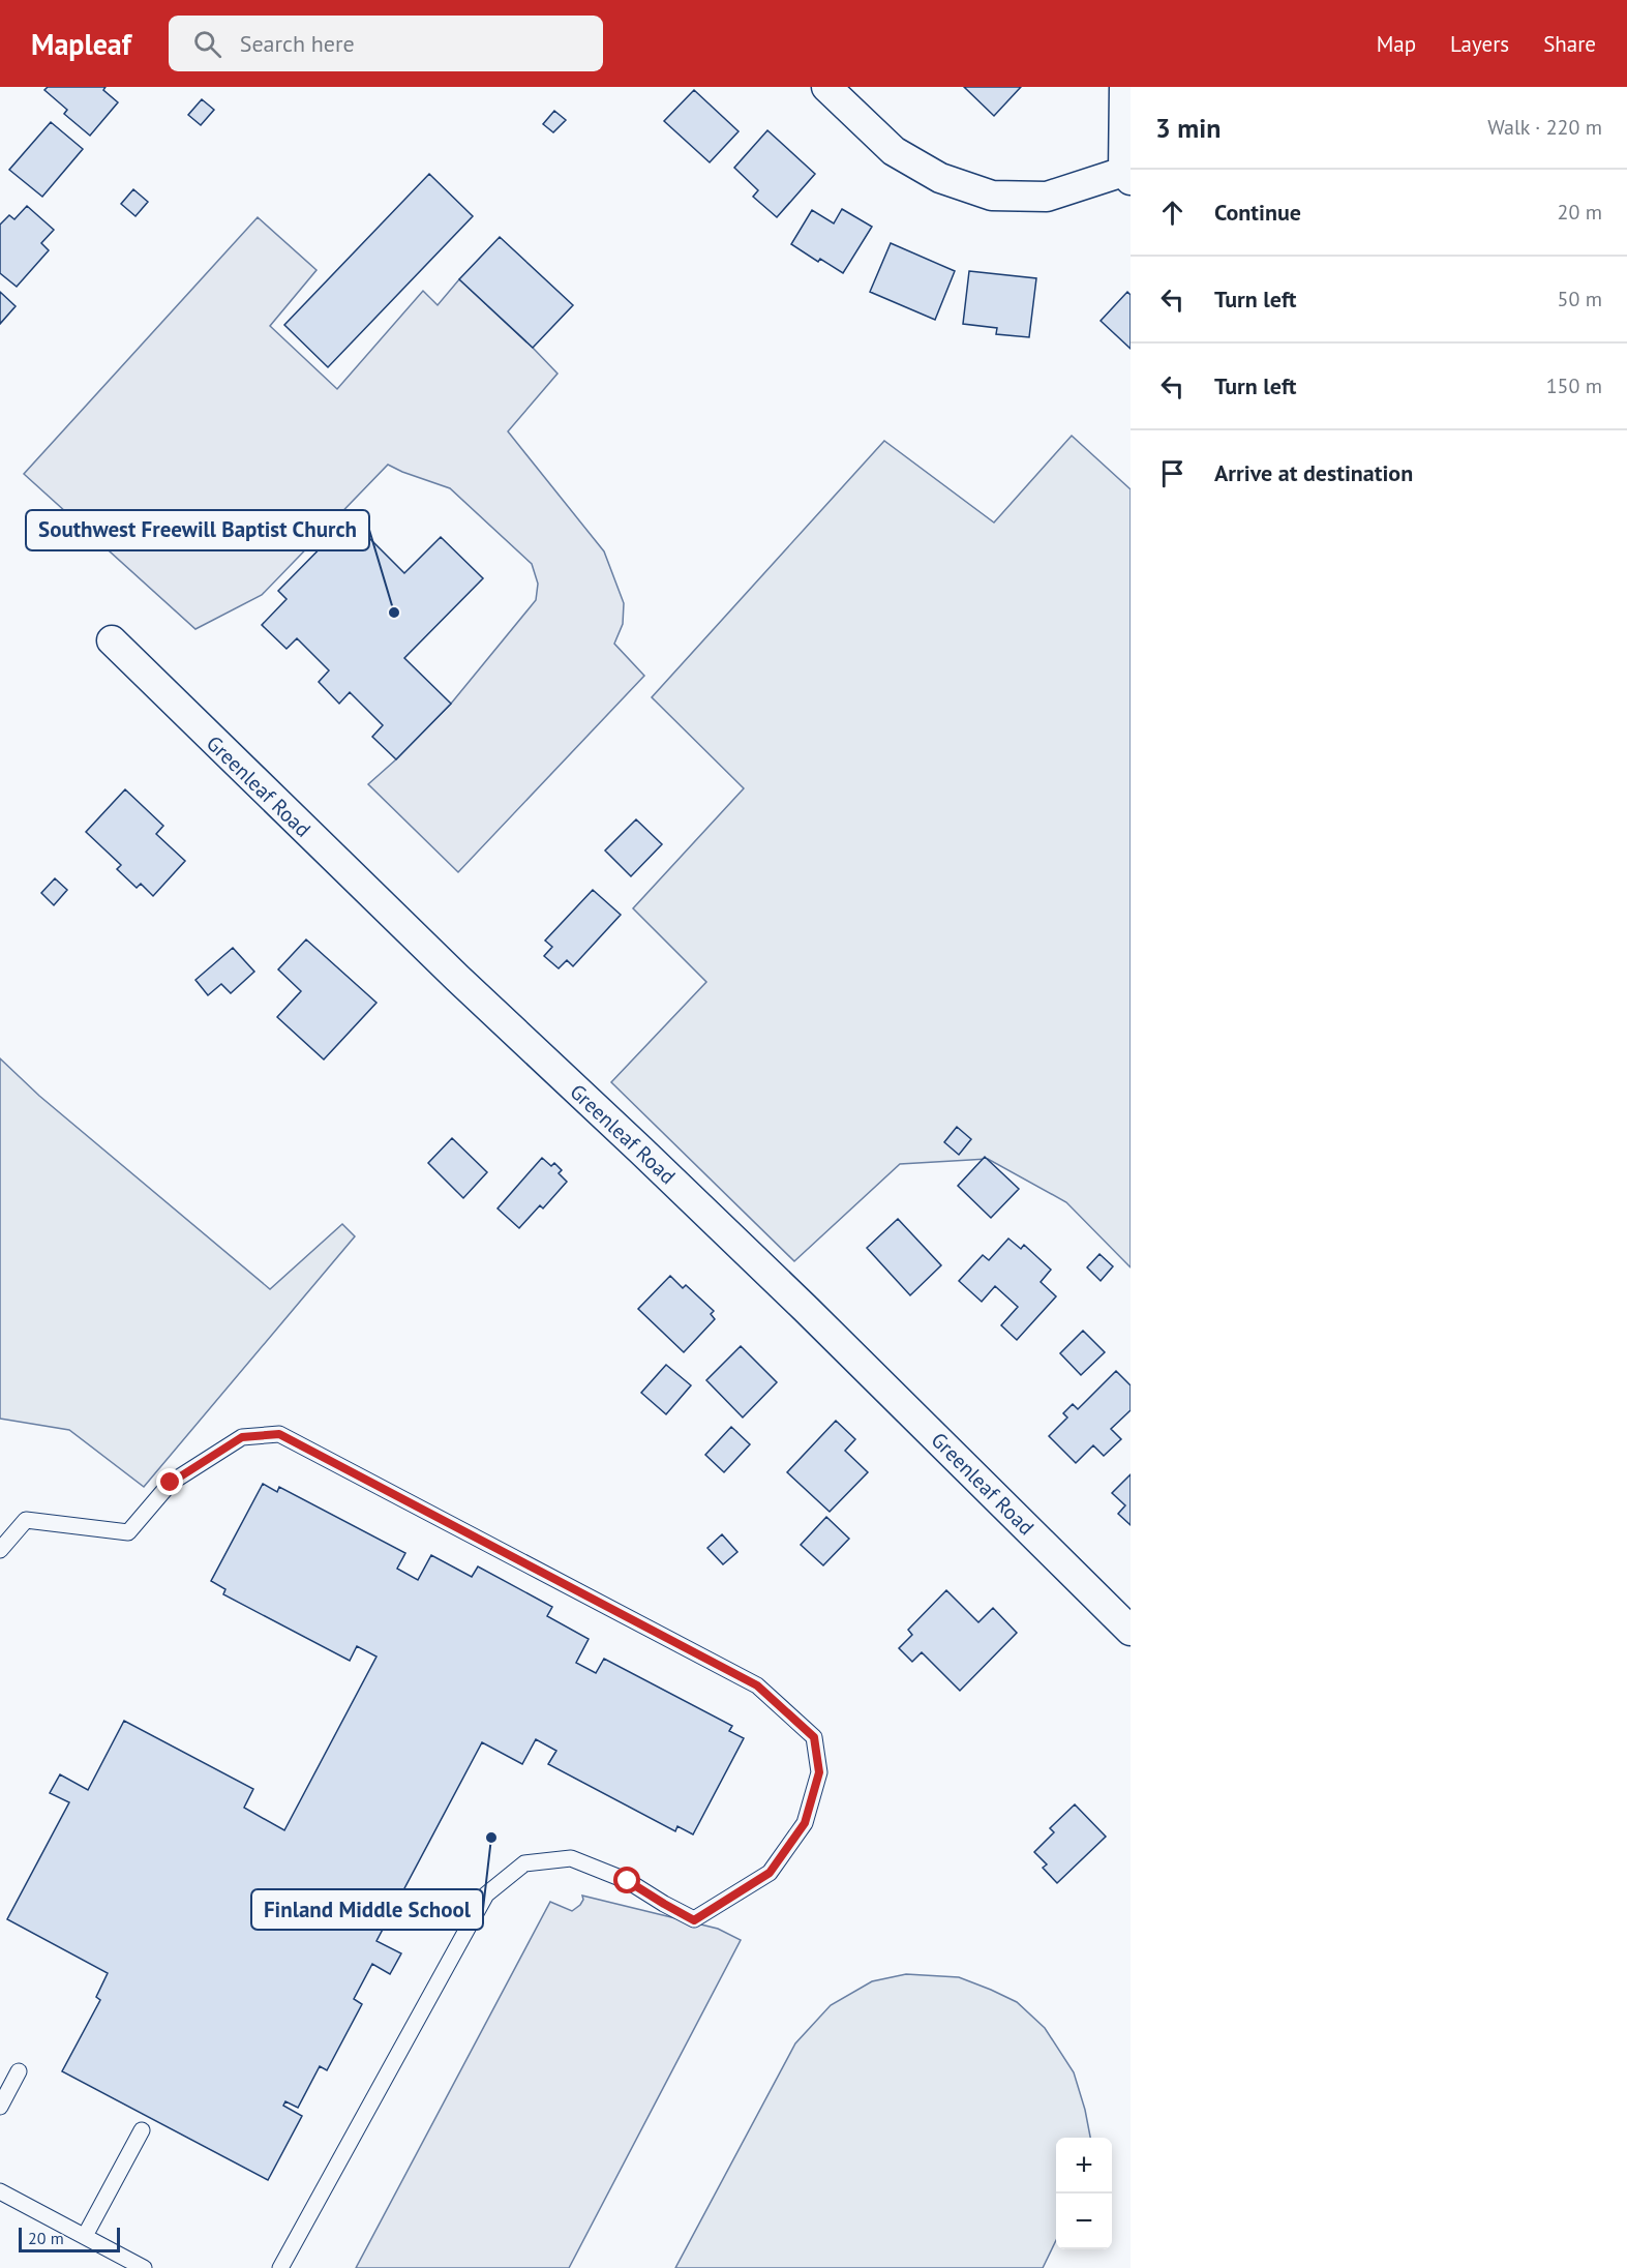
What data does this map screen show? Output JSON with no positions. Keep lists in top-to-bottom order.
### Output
{
  "streets": {
    "street": ["Greenleaf Road"]
  },
  "places": ["Southwest Freewill Baptist Church", "Finland Middle School"],
  "scale_bar": "20 m",
  "page": {
    "header": "Mapleaf",
    "search": "Search here",
    "nav": ["Map", "Layers", "Share"],
    "heading": ["3 min", "Walk · 220 m"],
    "list": [
      ["Continue", "20 m"],
      ["Turn left", "50 m"],
      ["Turn left", "150 m"],
      "Arrive at destination"
    ],
    "map_buttons": ["+", "−"],
    "scale": "20 m"
  }
}
